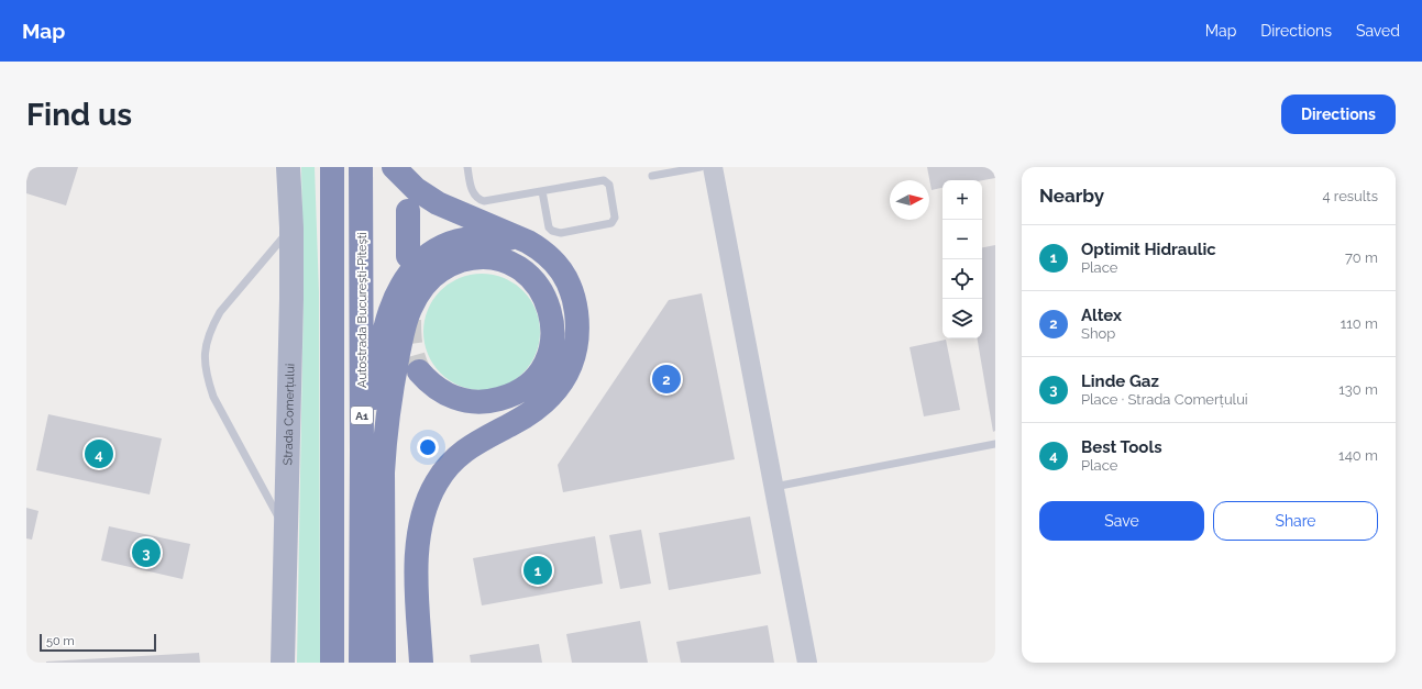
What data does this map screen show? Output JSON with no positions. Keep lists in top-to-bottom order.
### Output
{
  "streets": {
    "highway": ["Autostrada București-Pitești", "A1"],
    "main road": ["Strada Comerțului"]
  },
  "scale_bar": "50 m",
  "north": "right",
  "page": {
    "header": "Map",
    "nav": ["Map", "Directions", "Saved"],
    "buttons": [
      "Directions",
      ["Save", "Share"]
    ],
    "title": "Find us",
    "heading": ["Nearby", "4 results"],
    "map_buttons": ["+", "−"],
    "list": [
      {
        "mark": "1",
        "name": "Optimit Hidraulic",
        "note": "Place",
        "value": "70 m"
      },
      {
        "mark": "2",
        "name": "Altex",
        "note": "Shop",
        "value": "110 m"
      },
      {
        "mark": "3",
        "name": "Linde Gaz",
        "note": "Place · Strada Comerțului",
        "value": "130 m"
      },
      {
        "mark": "4",
        "name": "Best Tools",
        "note": "Place",
        "value": "140 m"
      }
    ],
    "pins": [
      "2",
      "4",
      "3",
      "1"
    ],
    "scale": "50 m"
  }
}
